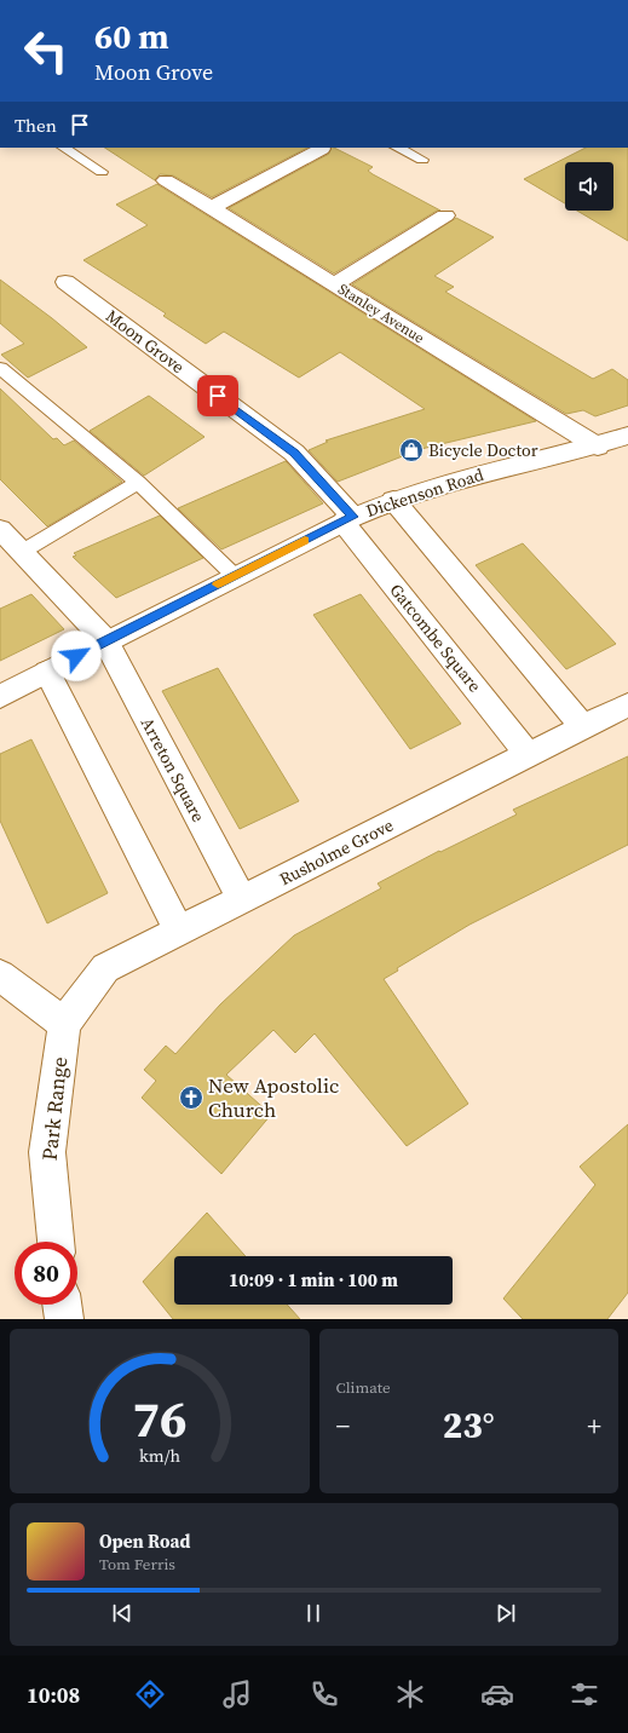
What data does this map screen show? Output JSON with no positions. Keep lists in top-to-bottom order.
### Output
{
  "streets": {
    "main road": [
      "Stanley Avenue",
      "Moon Grove",
      "Dickenson Road",
      "Gatcombe Square",
      "Arreton Square",
      "Rusholme Grove",
      "Park Range"
    ]
  },
  "crossings": [
    ["Stanley Avenue", "Dickenson Road"],
    ["Moon Grove", "Dickenson Road"],
    ["Moon Grove", "Gatcombe Square"],
    ["Dickenson Road", "Gatcombe Square"],
    ["Dickenson Road", "Arreton Square"],
    ["Gatcombe Square", "Rusholme Grove"],
    ["Arreton Square", "Rusholme Grove"],
    ["Rusholme Grove", "Park Range"]
  ],
  "places": {
    "shop": ["Bicycle Doctor"],
    "church": ["New Apostolic Church"]
  },
  "page": {
    "turn": ["60 m", "Moon Grove"],
    "then": "Then",
    "limit": "80",
    "trip": "10:09 · 1 min · 100 m",
    "tile": "Climate",
    "heat": ["−", "23°", "+"],
    "song": ["Open Road", "Tom Ferris"],
    "tabs": "10:08",
    "gauge": ["76", "km/h"]
  }
}
